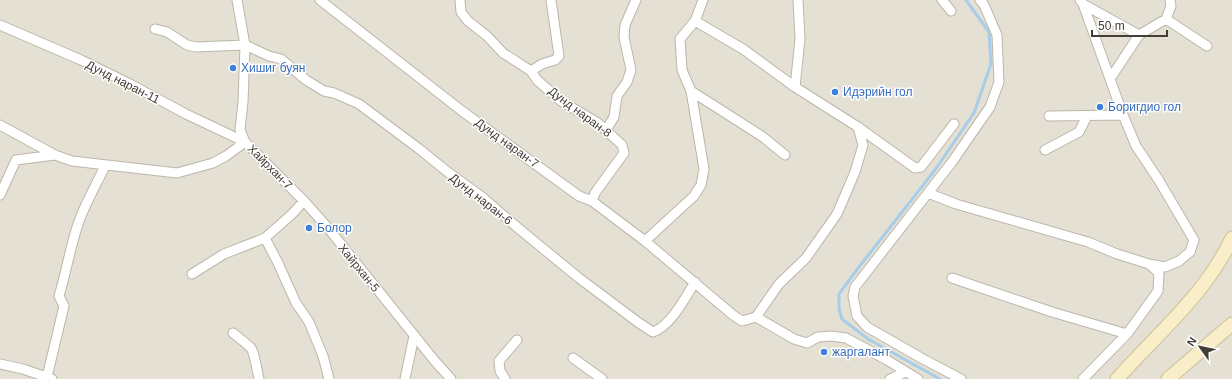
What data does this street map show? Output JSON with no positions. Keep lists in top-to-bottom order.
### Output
{
  "streets": {
    "street": [
      "Дунд наран-11",
      "Дунд наран-8",
      "Дунд наран-7",
      "Хайрхан-7",
      "Дунд наран-6",
      "Хайрхан-5"
    ]
  },
  "crossings": [
    ["Дунд наран-11", "Хайрхан-7"],
    ["Дунд наран-8", "Дунд наран-7"],
    ["Дунд наран-7", "Дунд наран-6"],
    ["Хайрхан-7", "Хайрхан-5"]
  ],
  "places": [
    "Хишиг буян",
    "Идэрийн гол",
    "Боригдио гол",
    "Болор",
    "жаргалант"
  ],
  "scale_bar": "50 m",
  "north": "top left"
}
